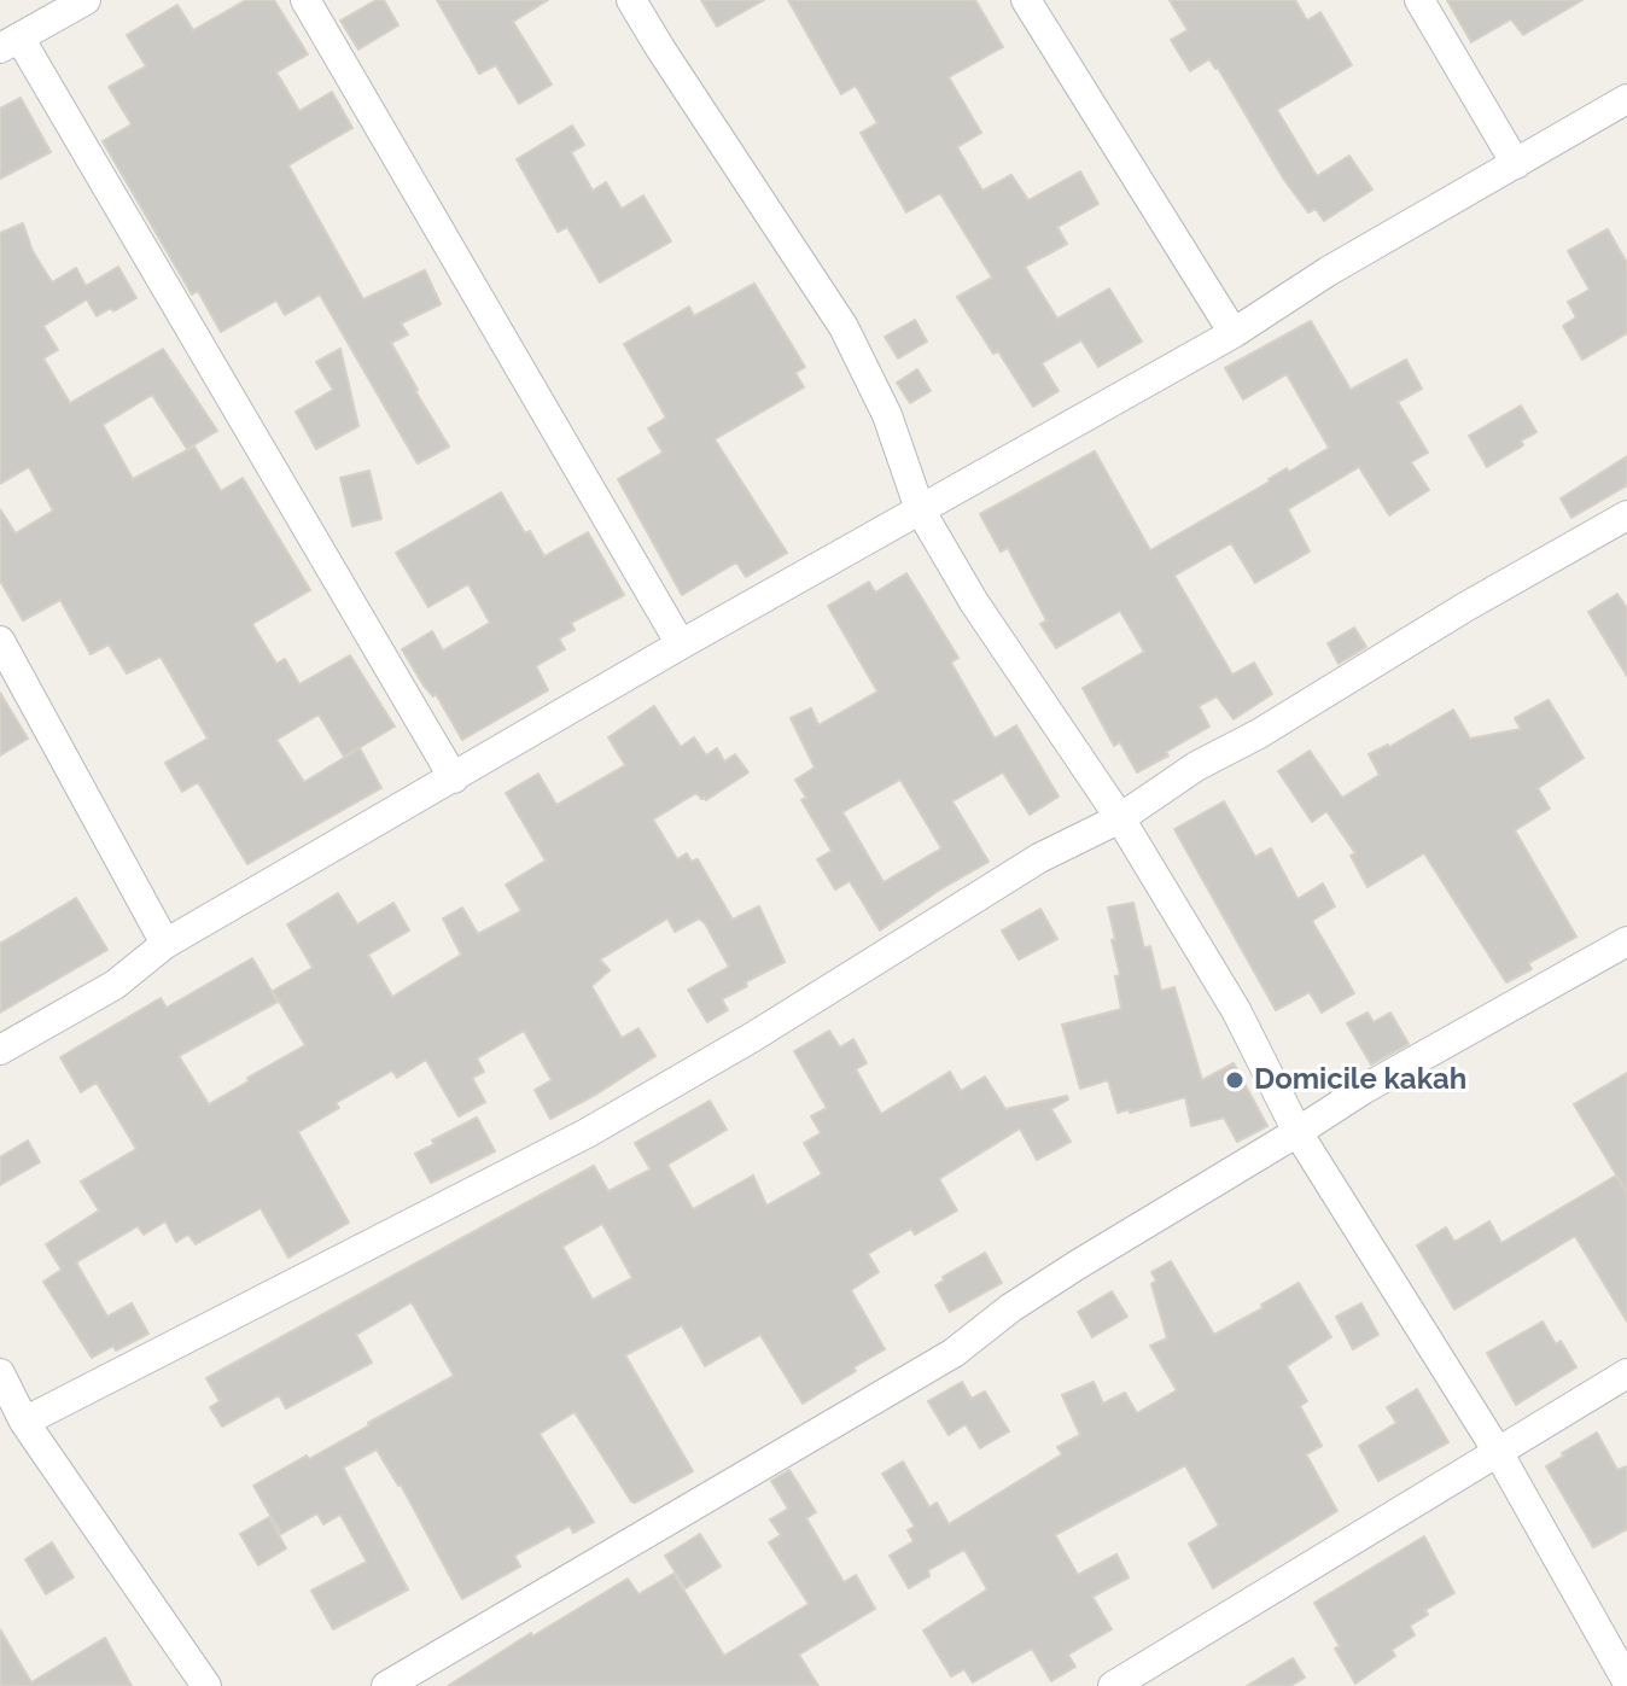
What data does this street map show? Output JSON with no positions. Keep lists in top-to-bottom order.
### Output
{
  "places": ["Domicile kakah"]
}
